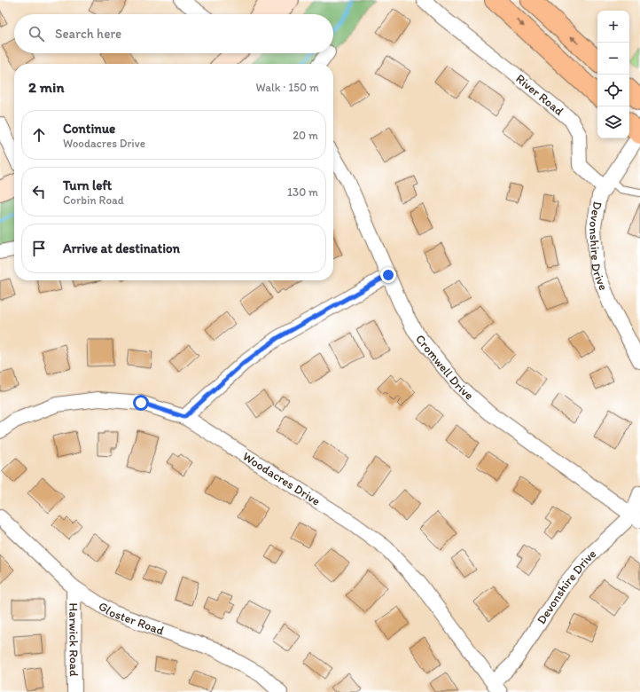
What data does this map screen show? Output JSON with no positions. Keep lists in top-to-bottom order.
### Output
{
  "streets": {
    "street": [
      "River Road",
      "Devonshire Drive",
      "Cromwell Drive",
      "Woodacres Drive",
      "Gloster Road",
      "Harwick Road"
    ]
  },
  "crossings": [
    ["River Road", "Devonshire Drive"],
    ["Devonshire Drive", "Cromwell Drive"],
    ["Devonshire Drive", "Woodacres Drive"],
    ["Gloster Road", "Harwick Road"]
  ],
  "page": {
    "map_buttons": ["+", "−"],
    "search": "Search here",
    "heading": ["2 min", "Walk · 150 m"],
    "list": [
      ["Continue", "Woodacres Drive", "20 m"],
      ["Turn left", "Corbin Road", "130 m"],
      "Arrive at destination"
    ]
  }
}
